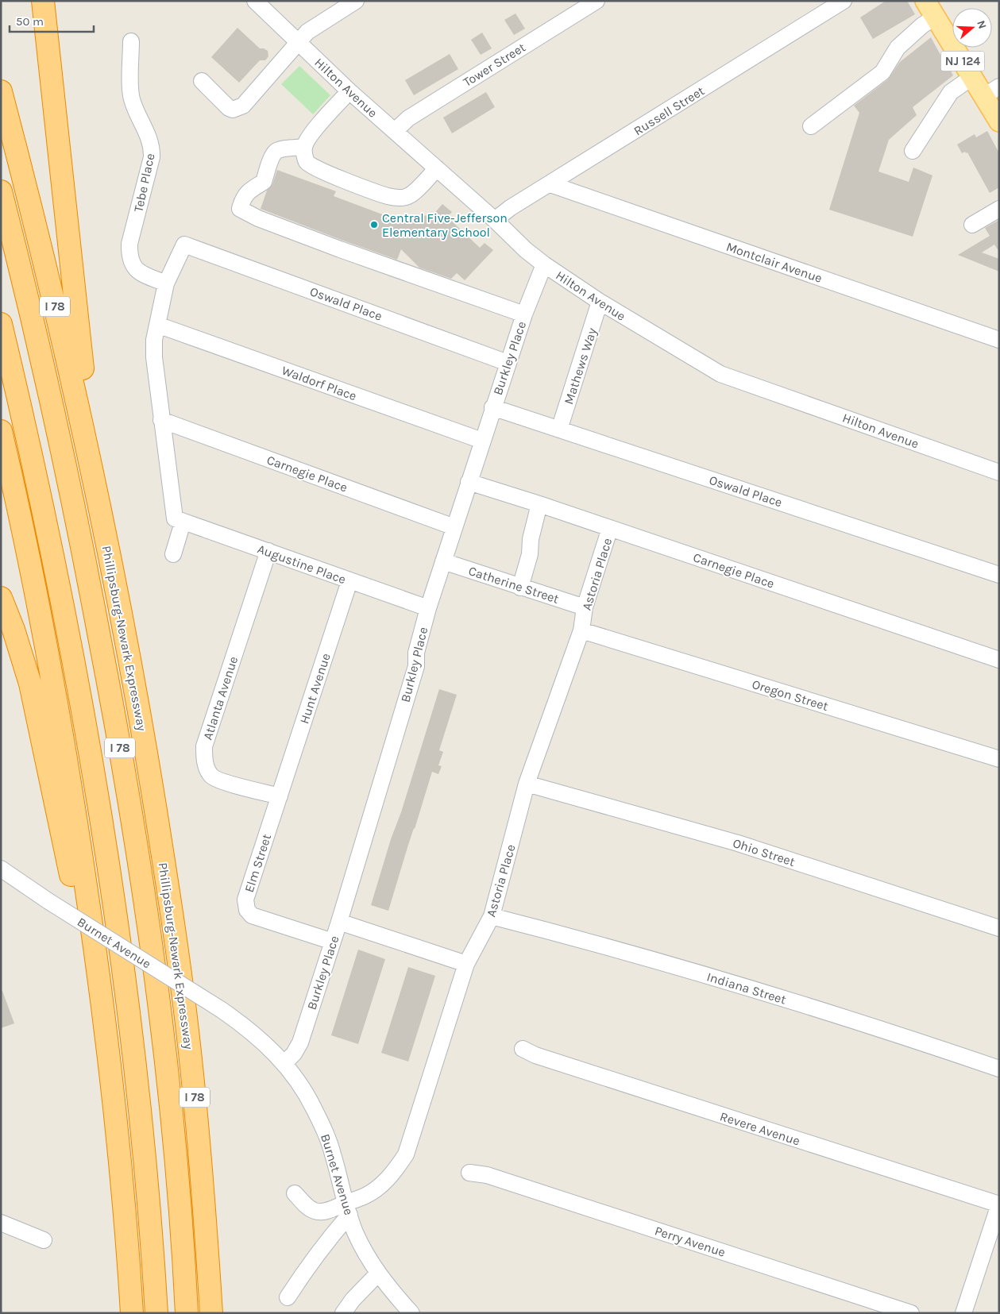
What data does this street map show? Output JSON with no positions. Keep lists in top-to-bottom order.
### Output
{
  "streets": {
    "highway": ["I 78", "Phillipsburg-Newark Expressway"],
    "main road": ["NJ 124"],
    "street": [
      "Tower Street",
      "Hilton Avenue",
      "Russell Street",
      "Tebe Place",
      "Montclair Avenue",
      "Oswald Place",
      "Burkley Place",
      "Mathews Way",
      "Waldorf Place",
      "Carnegie Place",
      "Augustine Place",
      "Astoria Place",
      "Catherine Street",
      "Hunt Avenue",
      "Oregon Street",
      "Atlanta Avenue",
      "Ohio Street",
      "Elm Street",
      "Burnet Avenue",
      "Indiana Street",
      "Revere Avenue",
      "Perry Avenue"
    ]
  },
  "crossings": [
    ["Tower Street", "Hilton Avenue"],
    ["Hilton Avenue", "Russell Street"],
    ["Hilton Avenue", "Burkley Place"],
    ["Hilton Avenue", "Mathews Way"],
    ["Russell Street", "Montclair Avenue"],
    ["Tebe Place", "Oswald Place"],
    ["Oswald Place", "Burkley Place"],
    ["Oswald Place", "Mathews Way"],
    ["Burkley Place", "Waldorf Place"],
    ["Burkley Place", "Carnegie Place"],
    ["Burkley Place", "Augustine Place"],
    ["Burkley Place", "Catherine Street"],
    ["Burkley Place", "Elm Street"],
    ["Burkley Place", "Burnet Avenue"],
    ["Carnegie Place", "Astoria Place"],
    ["Augustine Place", "Hunt Avenue"],
    ["Augustine Place", "Atlanta Avenue"],
    ["Astoria Place", "Catherine Street"],
    ["Astoria Place", "Oregon Street"],
    ["Astoria Place", "Ohio Street"],
    ["Astoria Place", "Burnet Avenue"],
    ["Astoria Place", "Indiana Street"],
    ["Hunt Avenue", "Atlanta Avenue"],
    ["Hunt Avenue", "Elm Street"],
    ["Atlanta Avenue", "Elm Street"]
  ],
  "places": ["Central Five-Jefferson Elementary School"],
  "scale_bar": "50 m",
  "north": "right"
}
